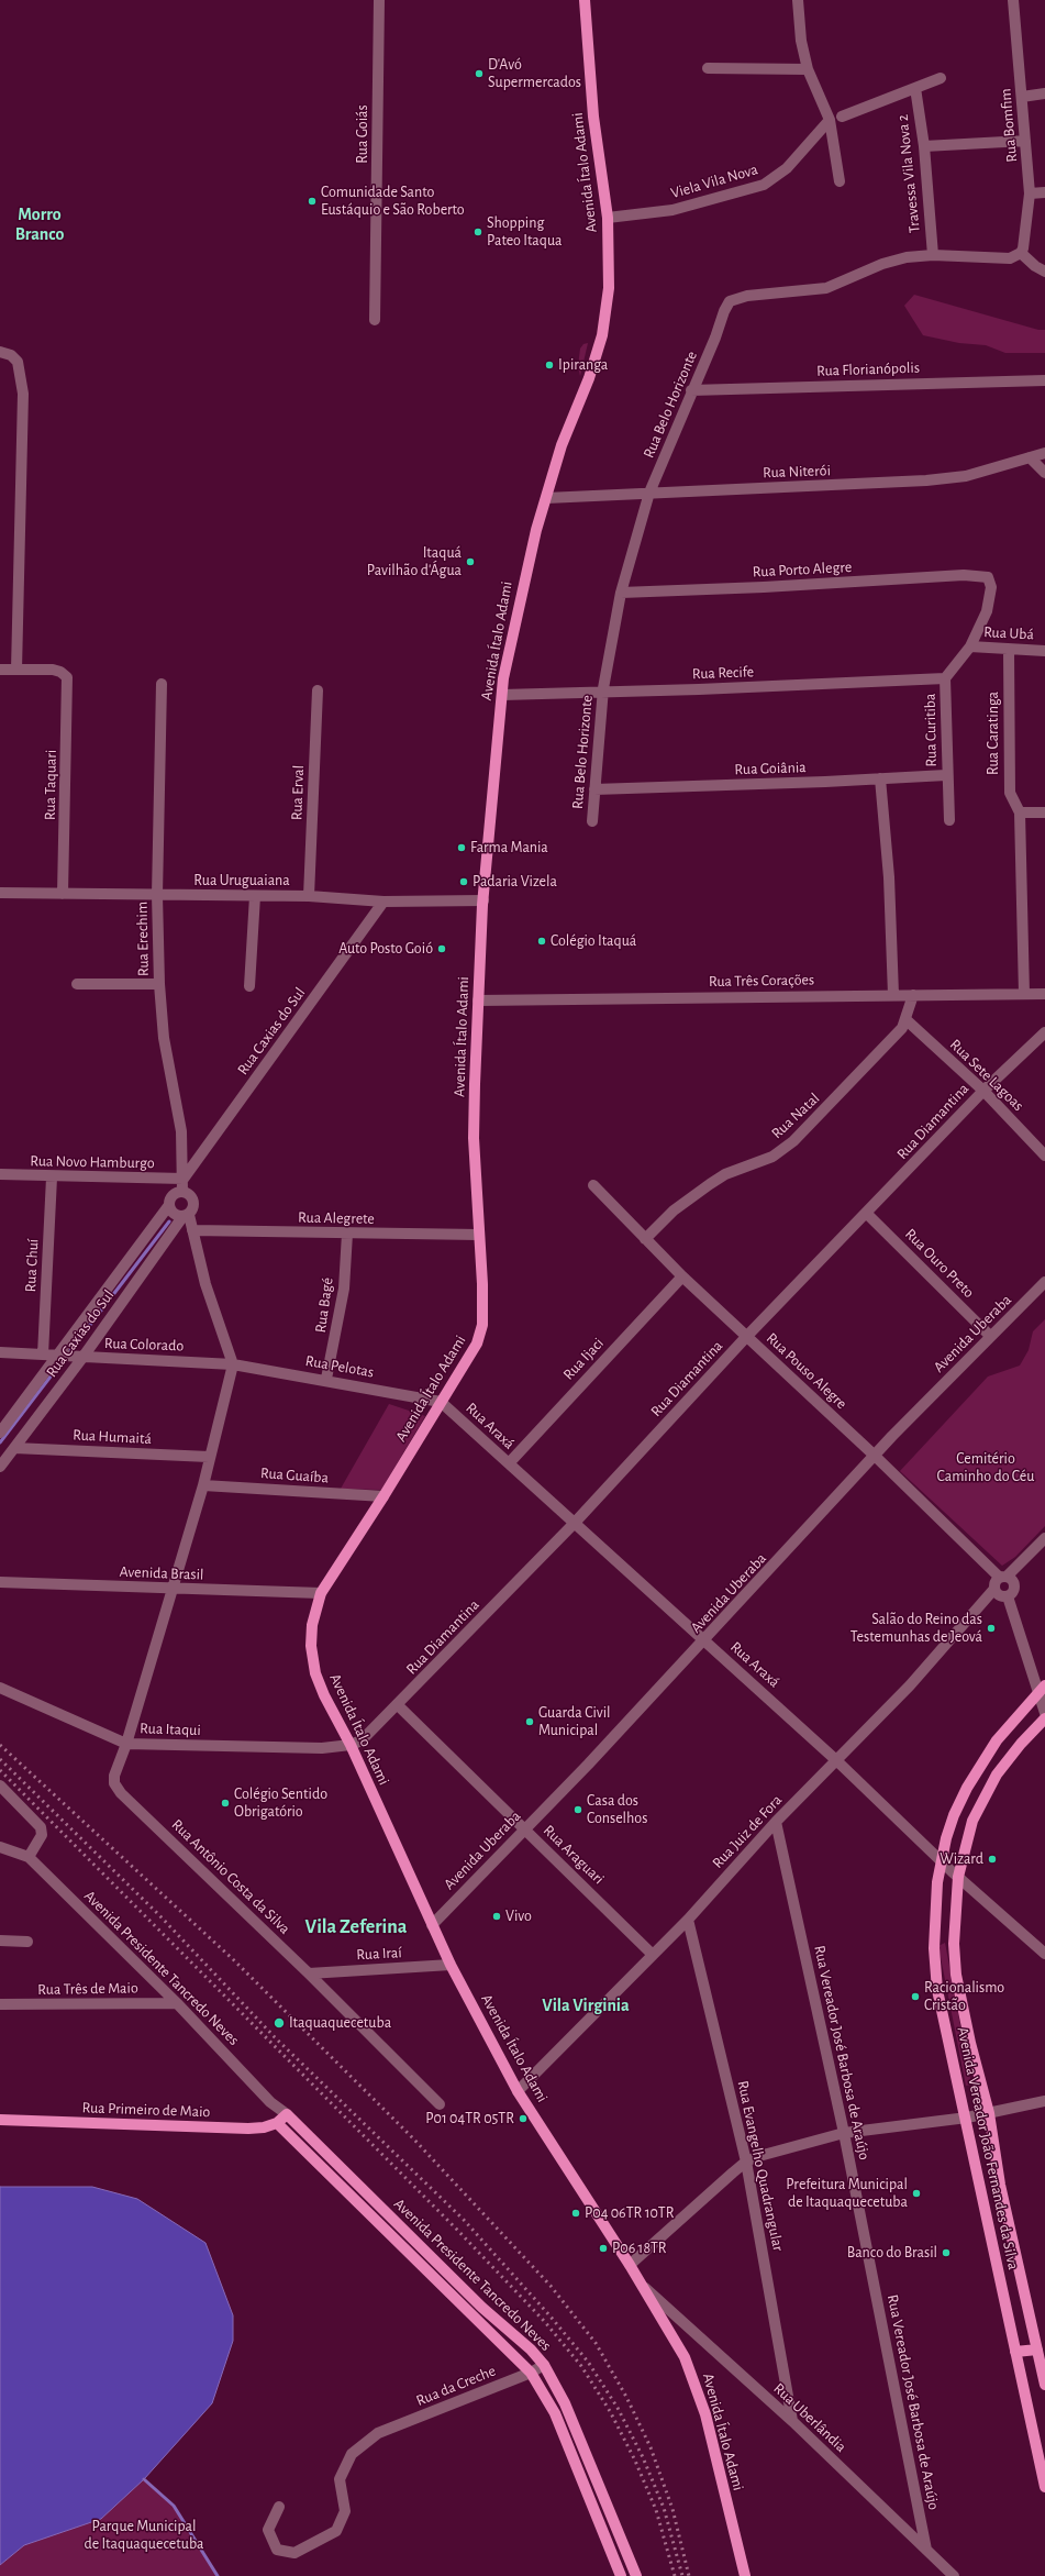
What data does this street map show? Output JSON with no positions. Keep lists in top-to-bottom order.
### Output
{
  "streets": {
    "main road": [
      "Avenida Ítalo Adami",
      "Avenida Presidente Tancredo Neves",
      "Rua Primeiro de Maio",
      "Avenida Vereador João Fernandes da Silva"
    ],
    "street": [
      "Rua Bomfim",
      "Rua Goiás",
      "Travessa Vila Nova 2",
      "Viela Vila Nova",
      "Rua Florianópolis",
      "Rua Belo Horizonte",
      "Rua Niterói",
      "Rua Porto Alegre",
      "Rua Ubá",
      "Rua Recife",
      "Rua Curitiba",
      "Rua Caratinga",
      "Rua Goiânia",
      "Rua Taquari",
      "Rua Erval",
      "Rua Uruguaiana",
      "Rua Erechim",
      "Rua Três Corações",
      "Rua Caxias do Sul",
      "Rua Sete Lagoas",
      "Rua Natal",
      "Rua Diamantina",
      "Rua Novo Hamburgo",
      "Rua Alegrete",
      "Rua Ouro Preto",
      "Rua Chuí",
      "Rua Bagé",
      "Avenida Uberaba",
      "Rua Colorado",
      "Rua Ijaci",
      "Rua Pelotas",
      "Rua Pouso Alegre",
      "Rua Araxá",
      "Rua Humaitá",
      "Rua Guaíba",
      "Avenida Brasil",
      "Rua Itaqui",
      "Rua Juiz de Fora",
      "Rua Araguari",
      "Rua Antônio Costa da Silva",
      "Rua Iraí",
      "Rua Três de Maio",
      "Rua Vereador José Barbosa de Araújo",
      "Rua Evangelho Quadrangular",
      "Rua da Creche",
      "Rua Uberlândia"
    ]
  },
  "crossings": [
    ["Rua Bomfim", "Rua Belo Horizonte"],
    ["Avenida Ítalo Adami", "Viela Vila Nova"],
    ["Avenida Ítalo Adami", "Rua Niterói"],
    ["Avenida Ítalo Adami", "Rua Recife"],
    ["Avenida Ítalo Adami", "Rua Uruguaiana"],
    ["Avenida Ítalo Adami", "Rua Três Corações"],
    ["Avenida Ítalo Adami", "Rua Diamantina"],
    ["Avenida Ítalo Adami", "Rua Alegrete"],
    ["Avenida Ítalo Adami", "Avenida Uberaba"],
    ["Avenida Ítalo Adami", "Rua Pelotas"],
    ["Avenida Ítalo Adami", "Rua Araxá"],
    ["Avenida Ítalo Adami", "Rua Guaíba"],
    ["Avenida Ítalo Adami", "Avenida Brasil"],
    ["Avenida Ítalo Adami", "Rua Itaqui"],
    ["Avenida Ítalo Adami", "Rua Juiz de Fora"],
    ["Avenida Ítalo Adami", "Rua Iraí"],
    ["Avenida Ítalo Adami", "Rua Uberlândia"],
    ["Travessa Vila Nova 2", "Rua Belo Horizonte"],
    ["Rua Florianópolis", "Rua Belo Horizonte"],
    ["Rua Belo Horizonte", "Rua Niterói"],
    ["Rua Belo Horizonte", "Rua Porto Alegre"],
    ["Rua Belo Horizonte", "Rua Recife"],
    ["Rua Belo Horizonte", "Rua Goiânia"],
    ["Rua Porto Alegre", "Rua Curitiba"],
    ["Rua Ubá", "Rua Curitiba"],
    ["Rua Ubá", "Rua Caratinga"],
    ["Rua Recife", "Rua Curitiba"],
    ["Rua Curitiba", "Rua Goiânia"],
    ["Rua Taquari", "Rua Uruguaiana"],
    ["Rua Erval", "Rua Uruguaiana"],
    ["Rua Uruguaiana", "Rua Erechim"],
    ["Rua Uruguaiana", "Rua Caxias do Sul"],
    ["Rua Erechim", "Rua Caxias do Sul"],
    ["Rua Erechim", "Rua Novo Hamburgo"],
    ["Rua Três Corações", "Rua Natal"],
    ["Rua Caxias do Sul", "Rua Novo Hamburgo"],
    ["Rua Caxias do Sul", "Rua Colorado"],
    ["Rua Caxias do Sul", "Rua Humaitá"],
    ["Rua Sete Lagoas", "Rua Natal"],
    ["Rua Sete Lagoas", "Rua Diamantina"],
    ["Rua Natal", "Rua Pouso Alegre"],
    ["Rua Diamantina", "Rua Ouro Preto"],
    ["Rua Diamantina", "Rua Pouso Alegre"],
    ["Rua Diamantina", "Rua Araxá"],
    ["Rua Diamantina", "Rua Itaqui"],
    ["Rua Diamantina", "Rua Araguari"],
    ["Rua Novo Hamburgo", "Rua Chuí"],
    ["Rua Alegrete", "Rua Bagé"],
    ["Rua Ouro Preto", "Avenida Uberaba"],
    ["Rua Chuí", "Rua Colorado"],
    ["Rua Bagé", "Rua Pelotas"],
    ["Avenida Uberaba", "Rua Pouso Alegre"],
    ["Avenida Uberaba", "Rua Araxá"],
    ["Avenida Uberaba", "Rua Araguari"],
    ["Rua Colorado", "Rua Pelotas"],
    ["Rua Ijaci", "Rua Pouso Alegre"],
    ["Rua Ijaci", "Rua Araxá"],
    ["Rua Pelotas", "Rua Araxá"],
    ["Rua Pouso Alegre", "Rua Juiz de Fora"],
    ["Rua Araxá", "Rua Juiz de Fora"],
    ["Rua Araxá", "Avenida Vereador João Fernandes da Silva"],
    ["Rua Itaqui", "Rua Antônio Costa da Silva"],
    ["Rua Juiz de Fora", "Rua Araguari"],
    ["Rua Juiz de Fora", "Rua Vereador José Barbosa de Araújo"],
    ["Rua Juiz de Fora", "Rua Evangelho Quadrangular"],
    ["Rua Antônio Costa da Silva", "Rua Iraí"],
    ["Avenida Presidente Tancredo Neves", "Rua Três de Maio"],
    ["Avenida Presidente Tancredo Neves", "Rua Primeiro de Maio"],
    ["Avenida Presidente Tancredo Neves", "Rua da Creche"],
    ["Rua Vereador José Barbosa de Araújo", "Rua Uberlândia"],
    ["Rua Evangelho Quadrangular", "Rua Uberlândia"]
  ],
  "districts": ["Morro Branco", "Vila Zeferina", "Vila Virginia"],
  "parks": ["Cemitério Caminho do Céu", "Parque Municipal de Itaquaquecetuba"],
  "places": [
    "D'Avó Supermercados",
    "Comunidade Santo Eustáquio e São Roberto",
    "Shopping Pateo Itaqua",
    "Ipiranga",
    "Itaquá Pavilhão d'Água",
    "Farma Mania",
    "Padaria Vizela",
    "Colégio Itaquá",
    "Auto Posto Goió",
    "Salão do Reino das Testemunhas de Jeová",
    "Guarda Civil Municipal",
    "Colégio Sentido Obrigatório",
    "Casa dos Conselhos",
    "Wizard",
    "Vivo",
    "Racionalismo Cristão",
    "Itaquaquecetuba",
    "P01 04TR 05TR",
    "Prefeitura Municipal de Itaquaquecetuba",
    "P04 06TR 10TR",
    "P06 18TR",
    "Banco do Brasil"
  ]
}
